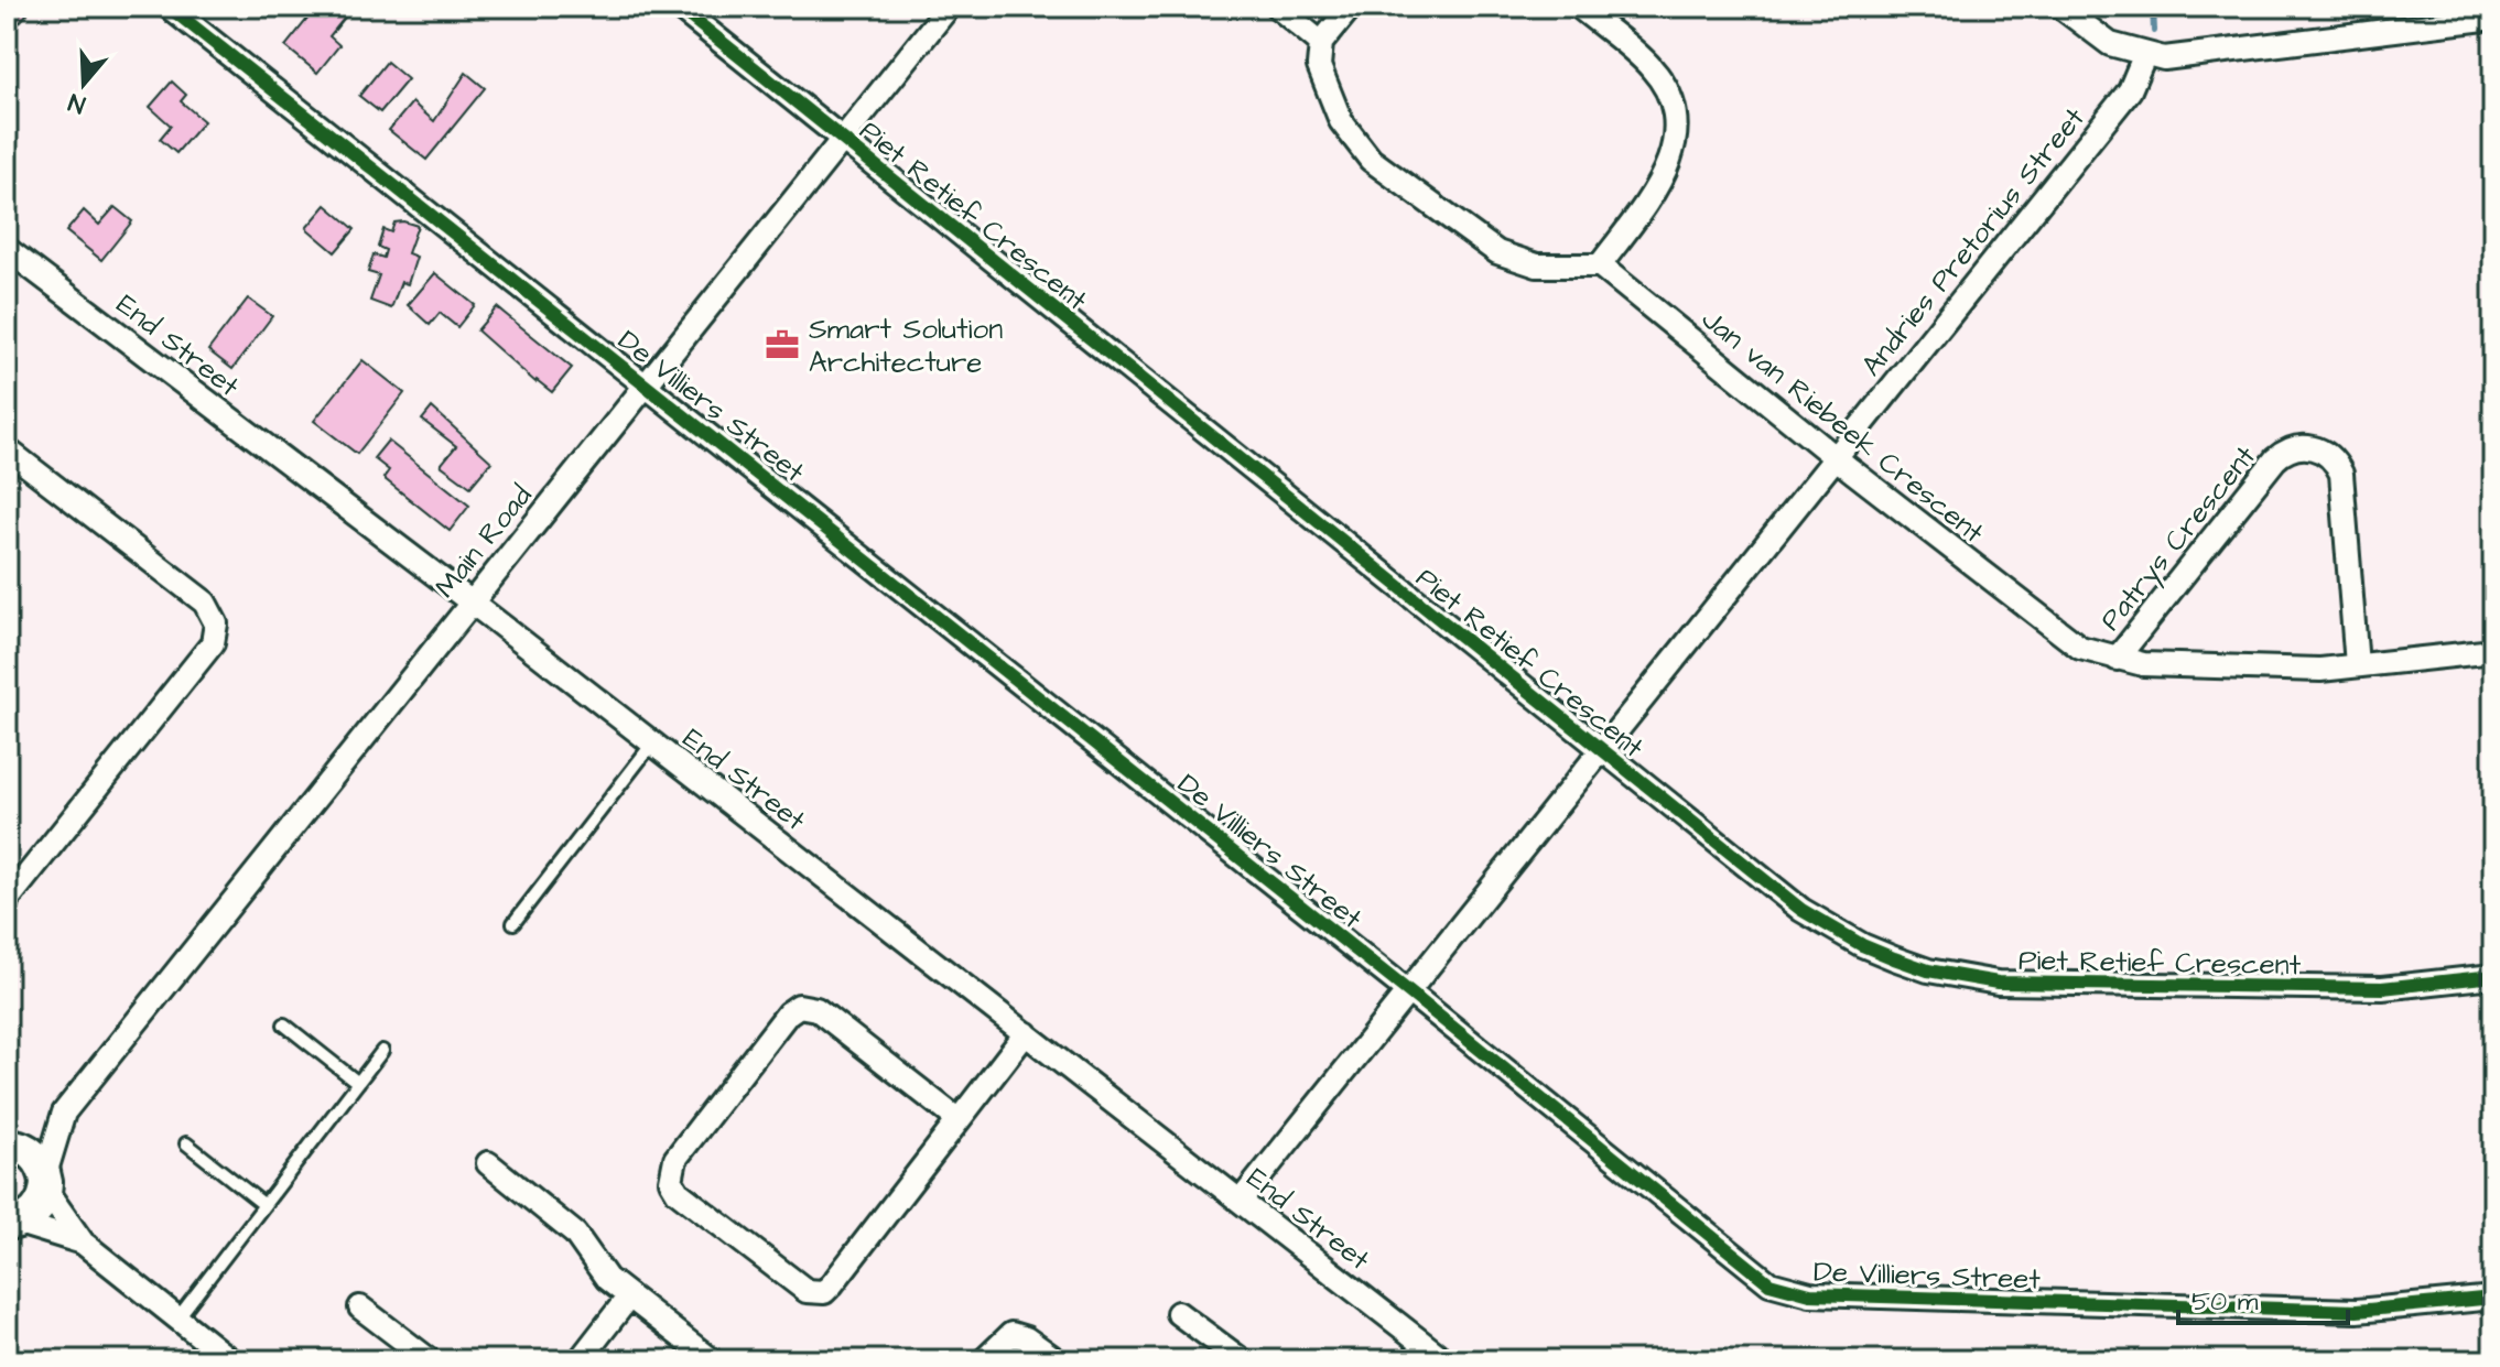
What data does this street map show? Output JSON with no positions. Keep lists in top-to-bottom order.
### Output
{
  "streets": {
    "street": [
      "Piet Retief Crescent",
      "Andries Pretorius Street",
      "End Street",
      "De Villiers Street",
      "Jan van Riebeek Crescent",
      "Patrys Crescent",
      "Main Road"
    ]
  },
  "crossings": [
    ["Piet Retief Crescent", "Andries Pretorius Street"],
    ["Piet Retief Crescent", "Main Road"],
    ["Andries Pretorius Street", "End Street"],
    ["Andries Pretorius Street", "De Villiers Street"],
    ["Andries Pretorius Street", "Jan van Riebeek Crescent"],
    ["End Street", "Main Road"],
    ["De Villiers Street", "Main Road"],
    ["Jan van Riebeek Crescent", "Patrys Crescent"]
  ],
  "places": {
    "office": ["Smart Solution Architecture"]
  },
  "scale_bar": "50 m",
  "north": "bottom"
}
